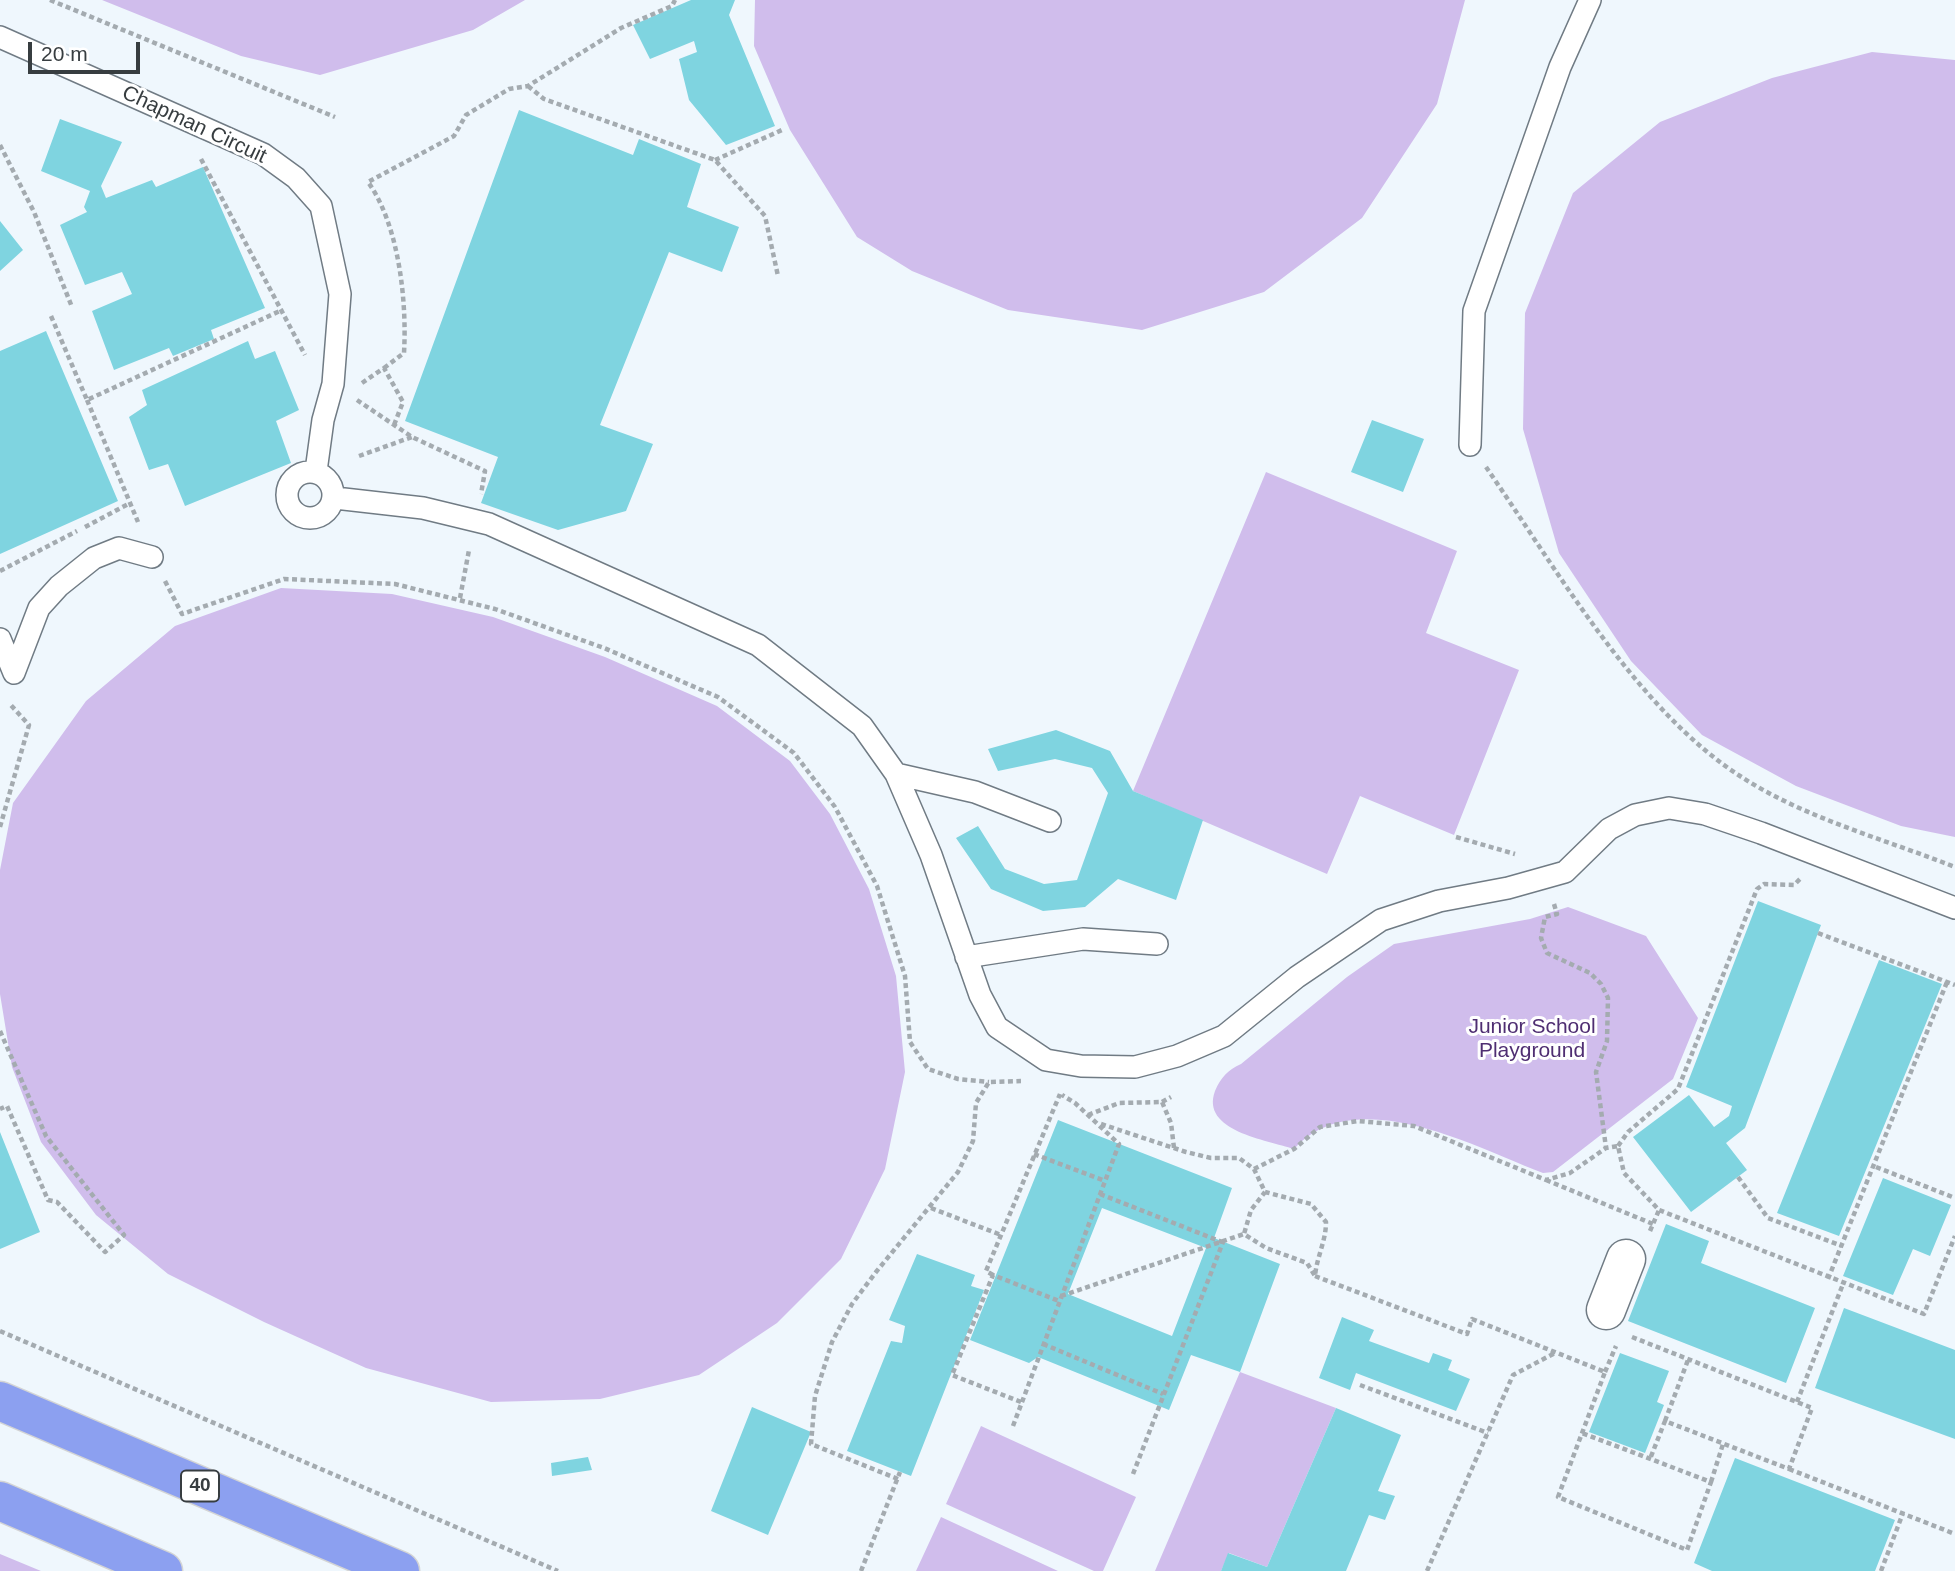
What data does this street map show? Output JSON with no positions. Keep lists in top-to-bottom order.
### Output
{
  "streets": {
    "highway": ["40"],
    "lane": ["Chapman Circuit"]
  },
  "parks": ["Junior School Playground"],
  "scale_bar": "20 m"
}
